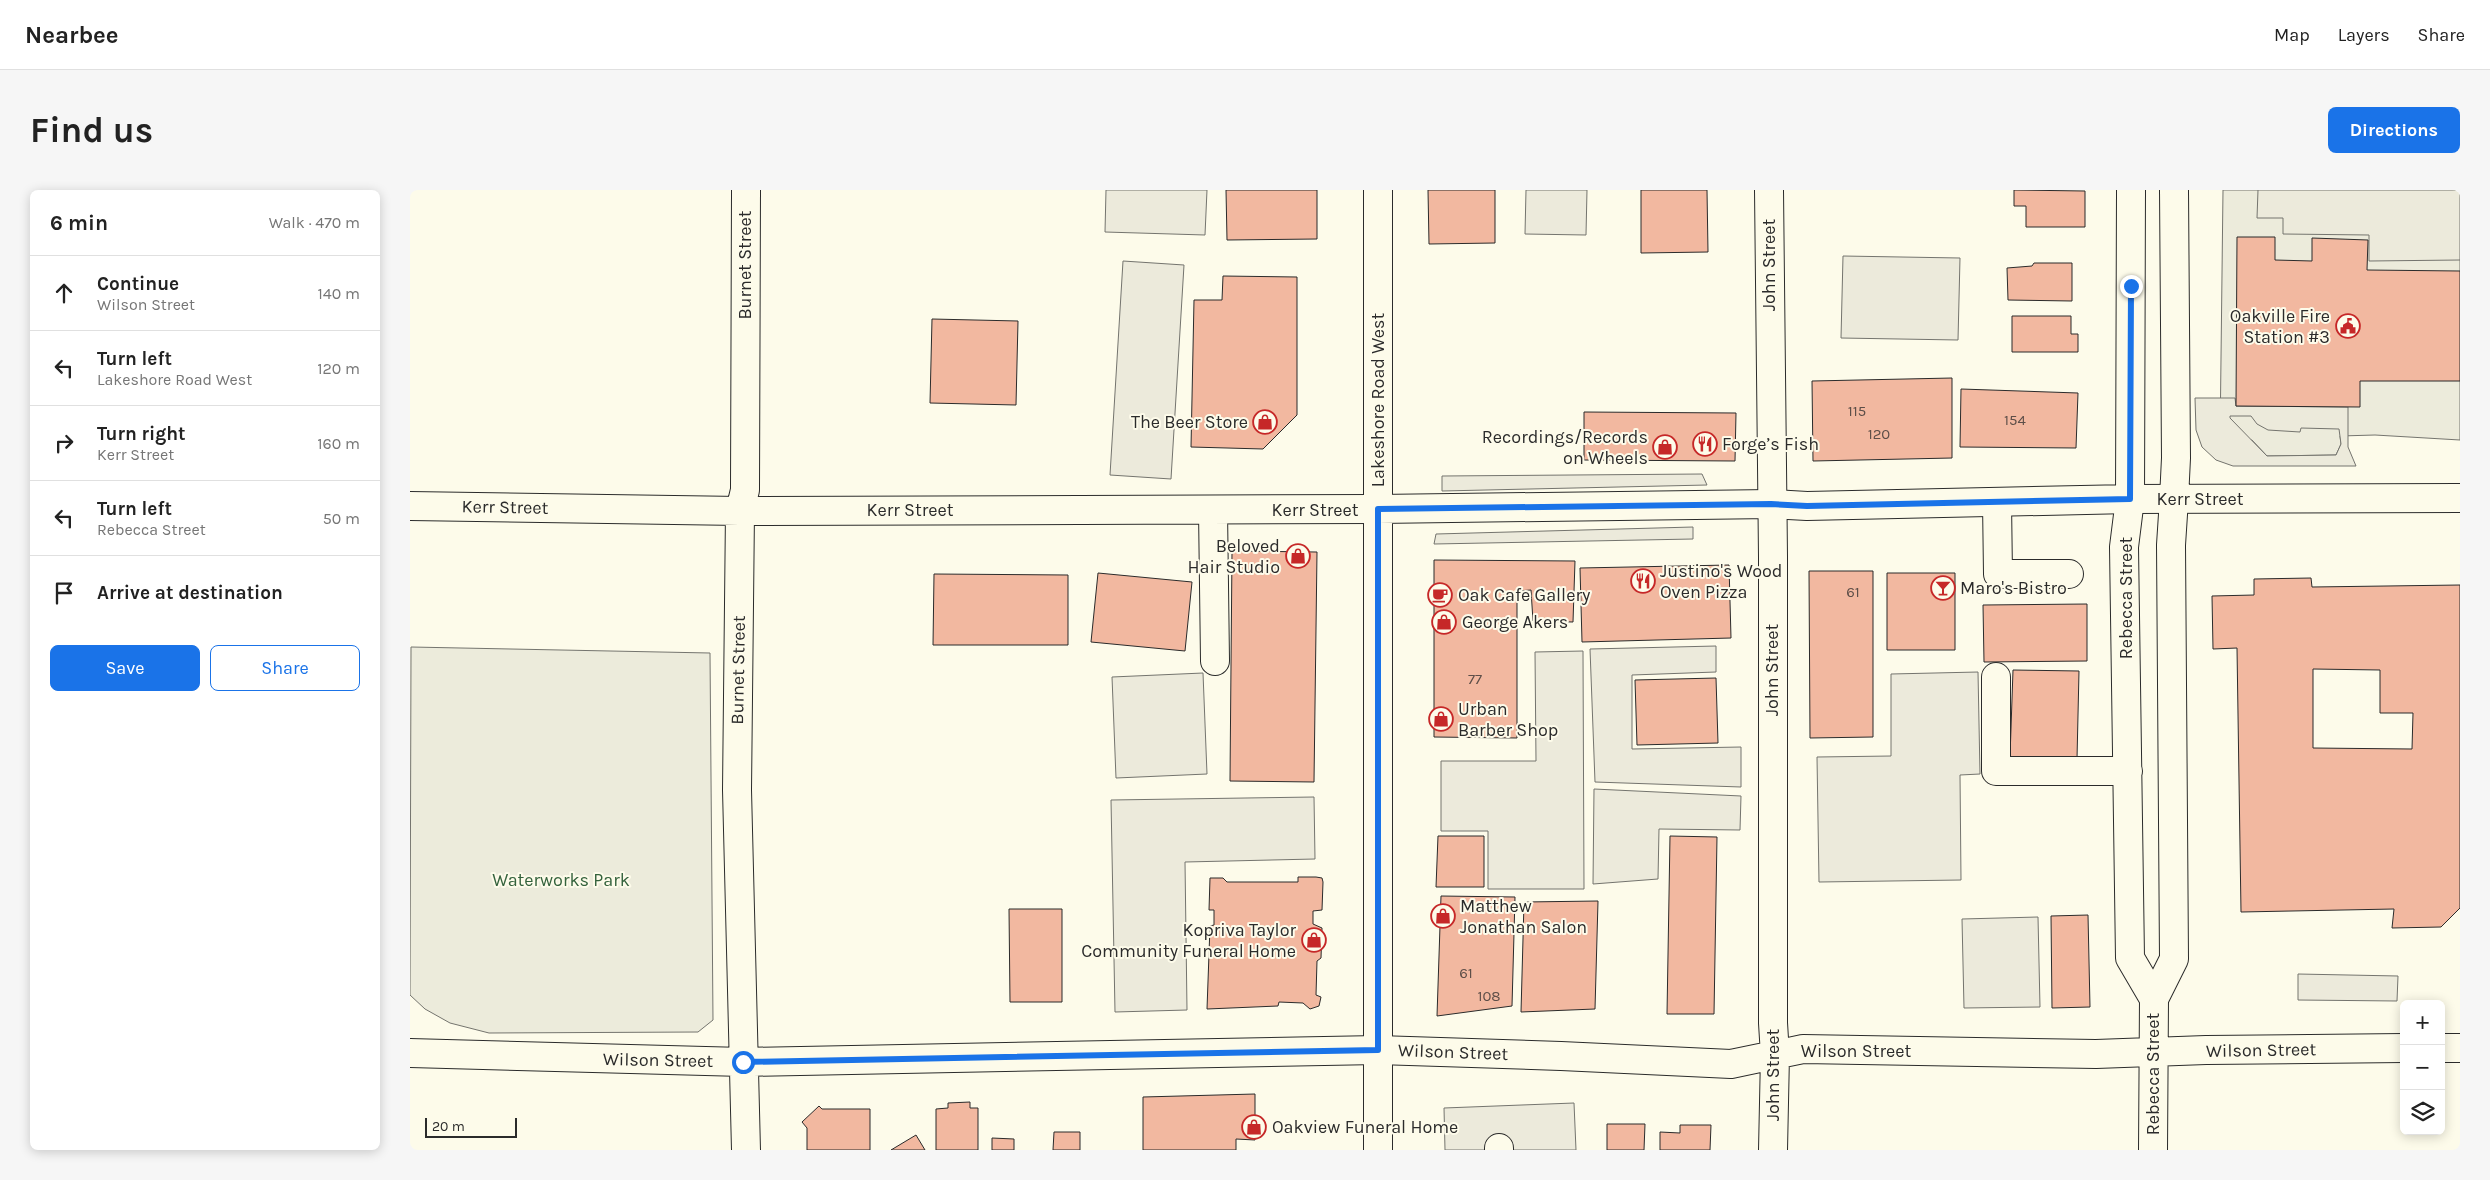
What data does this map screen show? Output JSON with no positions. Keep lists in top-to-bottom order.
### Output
{
  "streets": {
    "street": [
      "Burnet Street",
      "John Street",
      "Lakeshore Road West",
      "Kerr Street",
      "Rebecca Street",
      "Wilson Street"
    ]
  },
  "crossings": [
    ["Burnet Street", "Kerr Street"],
    ["Burnet Street", "Wilson Street"],
    ["John Street", "Kerr Street"],
    ["John Street", "Wilson Street"],
    ["Lakeshore Road West", "Kerr Street"],
    ["Lakeshore Road West", "Wilson Street"],
    ["Kerr Street", "Rebecca Street"],
    ["Rebecca Street", "Wilson Street"]
  ],
  "parks": ["Waterworks Park"],
  "places": {
    "public building": ["Oakville Fire Station #3"],
    "shop": [
      "The Beer Store",
      "Recordings/Records on Wheels",
      "Beloved Hair Studio",
      "George Akers",
      "Urban Barber Shop",
      "Matthew Jonathan Salon",
      "Kopriva Taylor Community Funeral Home",
      "Oakview Funeral Home"
    ],
    "restaurant": ["Forge’s Fish", "Justino's Wood Oven Pizza"],
    "bar": ["Maro's Bistro"],
    "cafe": ["Oak Cafe Gallery"]
  },
  "house_numbers": [
    "115",
    "154",
    "120",
    "61",
    "77",
    "61",
    "108"
  ],
  "scale_bar": "20 m",
  "page": {
    "header": "Nearbee",
    "nav": ["Map", "Layers", "Share"],
    "buttons": [
      "Directions",
      ["Save", "Share"]
    ],
    "title": "Find us",
    "heading": ["6 min", "Walk · 470 m"],
    "list": [
      ["Continue", "Wilson Street", "140 m"],
      ["Turn left", "Lakeshore Road West", "120 m"],
      ["Turn right", "Kerr Street", "160 m"],
      ["Turn left", "Rebecca Street", "50 m"],
      "Arrive at destination"
    ],
    "map_buttons": ["+", "−"],
    "scale": "20 m"
  }
}
